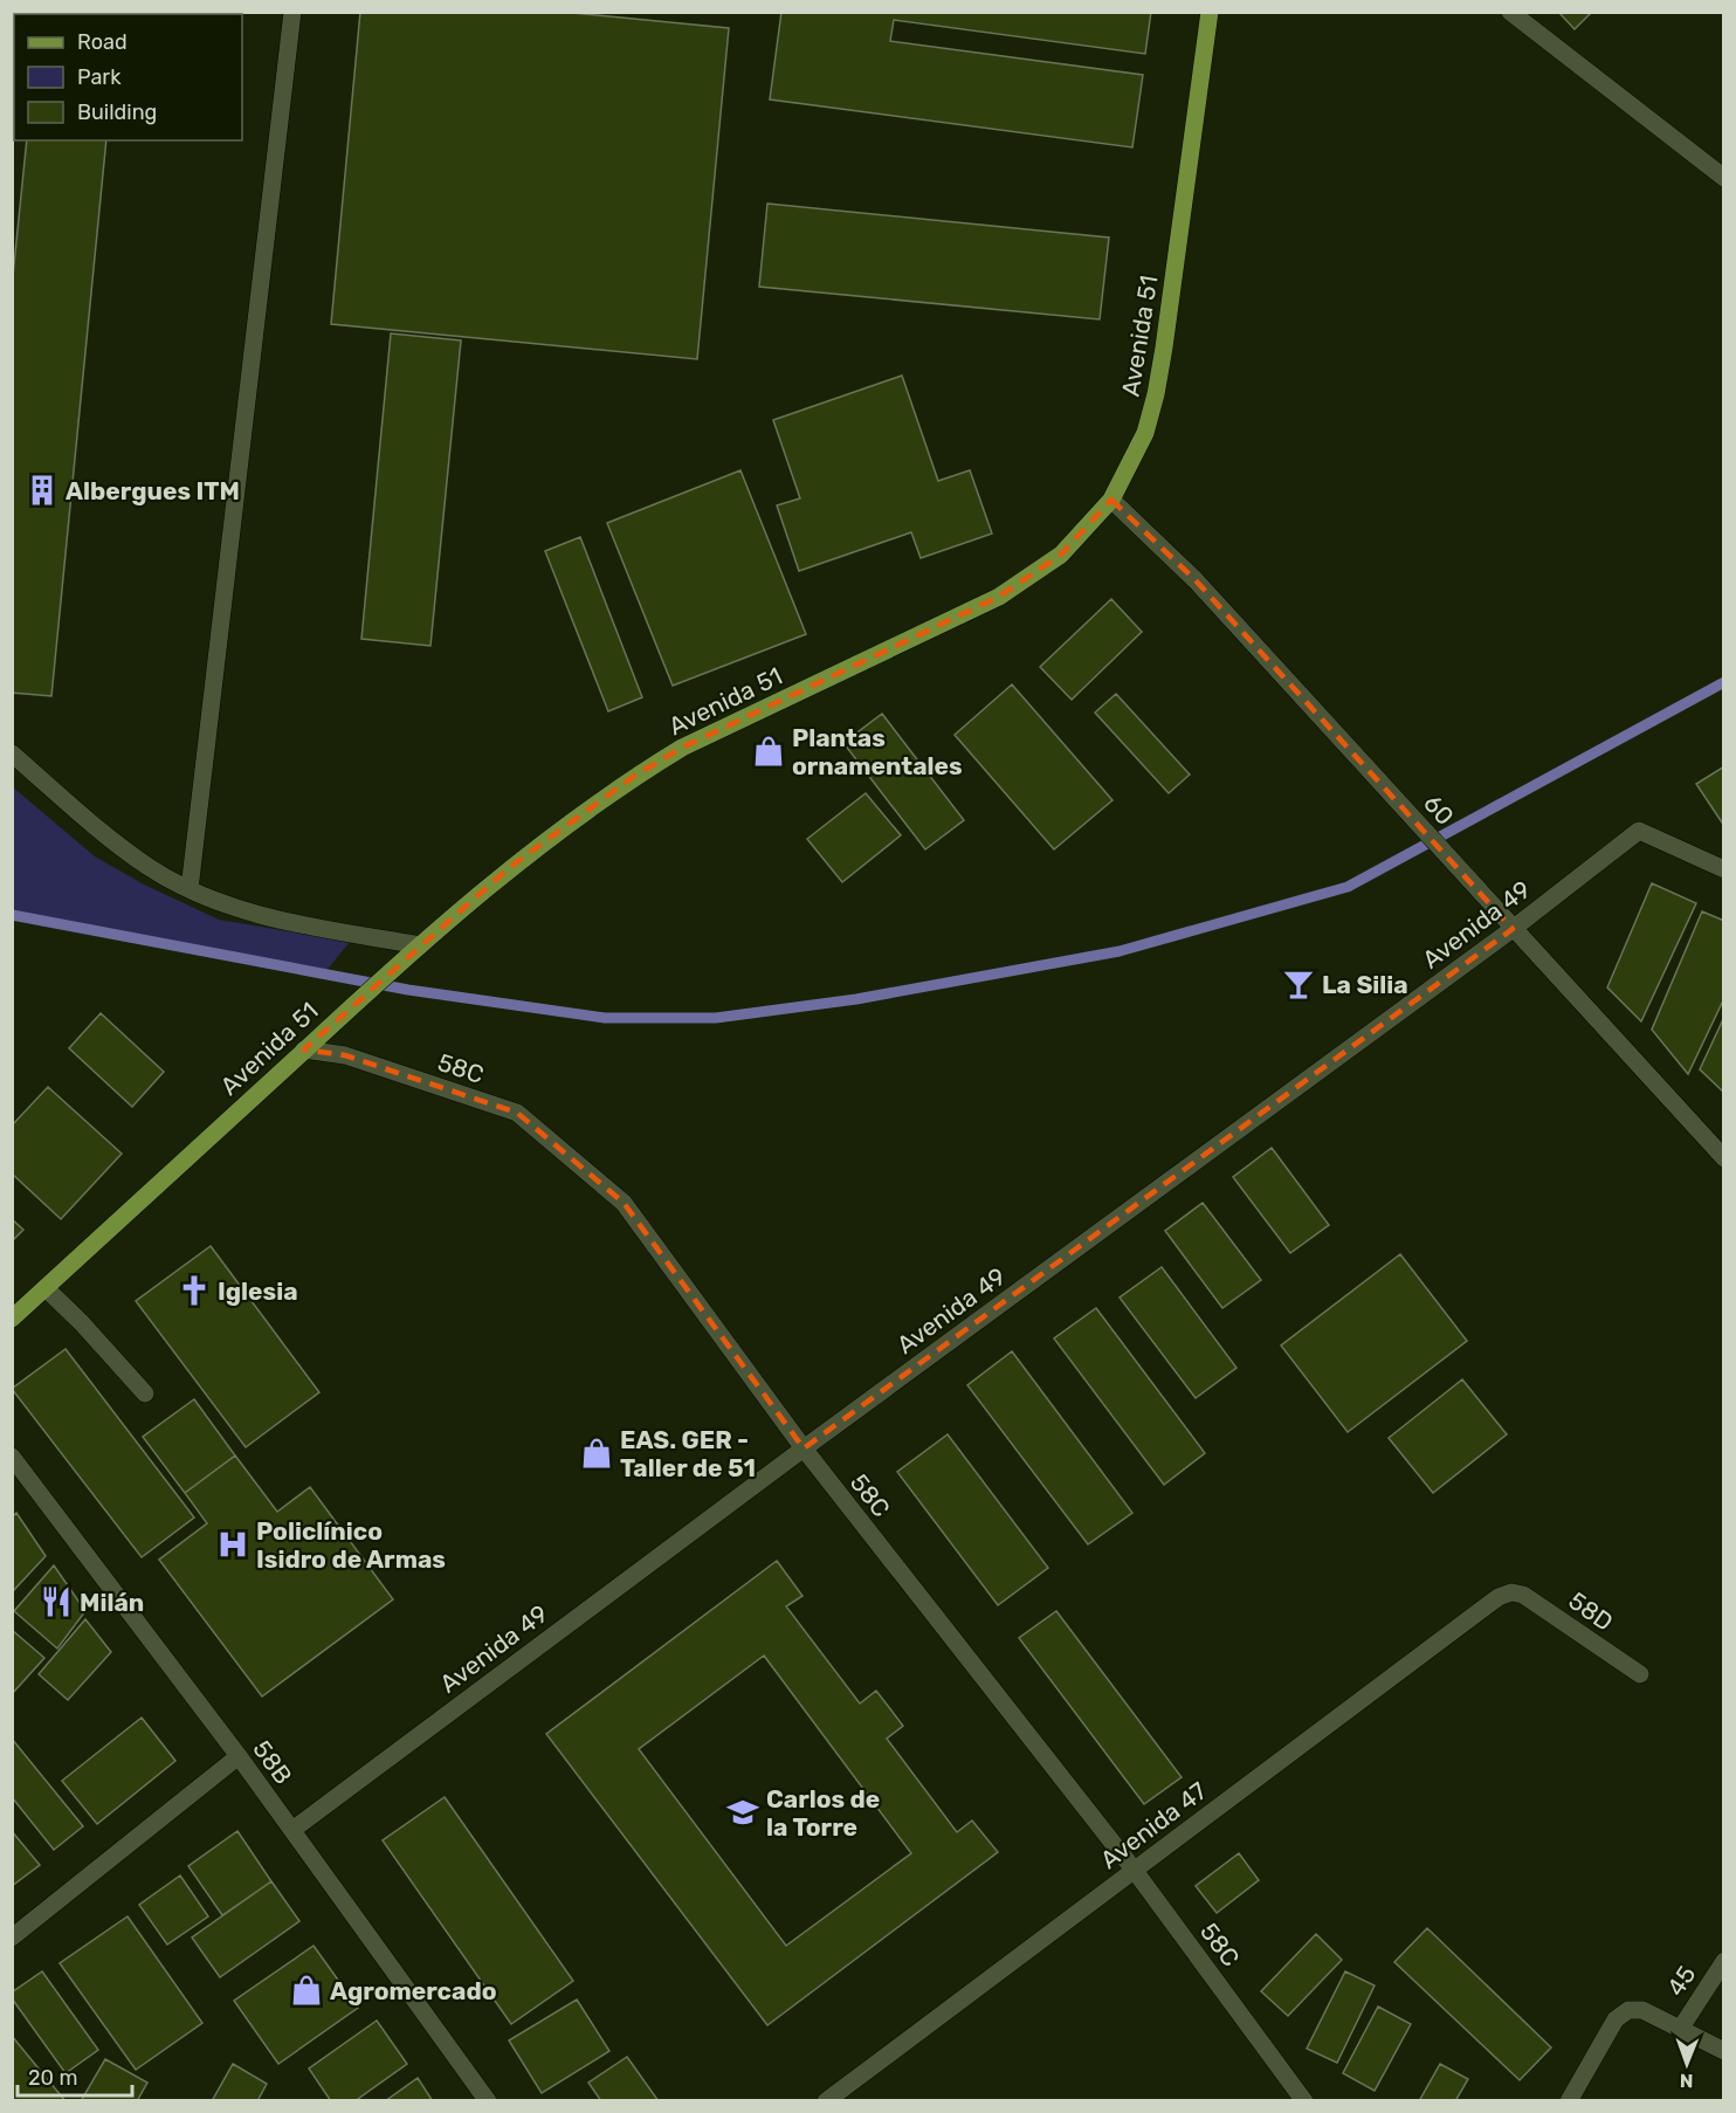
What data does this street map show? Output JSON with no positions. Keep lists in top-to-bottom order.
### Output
{
  "streets": {
    "main road": ["Avenida 51"],
    "street": [
      "60",
      "Avenida 49",
      "58C",
      "58D",
      "58B",
      "Avenida 47",
      "45"
    ]
  },
  "crossings": [
    ["Avenida 51", "60"],
    ["Avenida 51", "58C"],
    ["60", "Avenida 49"],
    ["Avenida 49", "58C"],
    ["Avenida 49", "58B"],
    ["58C", "Avenida 47"],
    ["58D", "Avenida 47"]
  ],
  "places": {
    "building": ["Albergues ITM"],
    "shop": ["Plantas ornamentales", "EAS. GER - Taller de 51", "Agromercado"],
    "bar": ["La Silia"],
    "church": ["Iglesia"],
    "hospital": ["Policlínico Isidro de Armas"],
    "restaurant": ["Milán"],
    "school or university": ["Carlos de la Torre"]
  },
  "legend": ["Road", "Park", "Building"],
  "scale_bar": "20 m",
  "north": "bottom"
}
